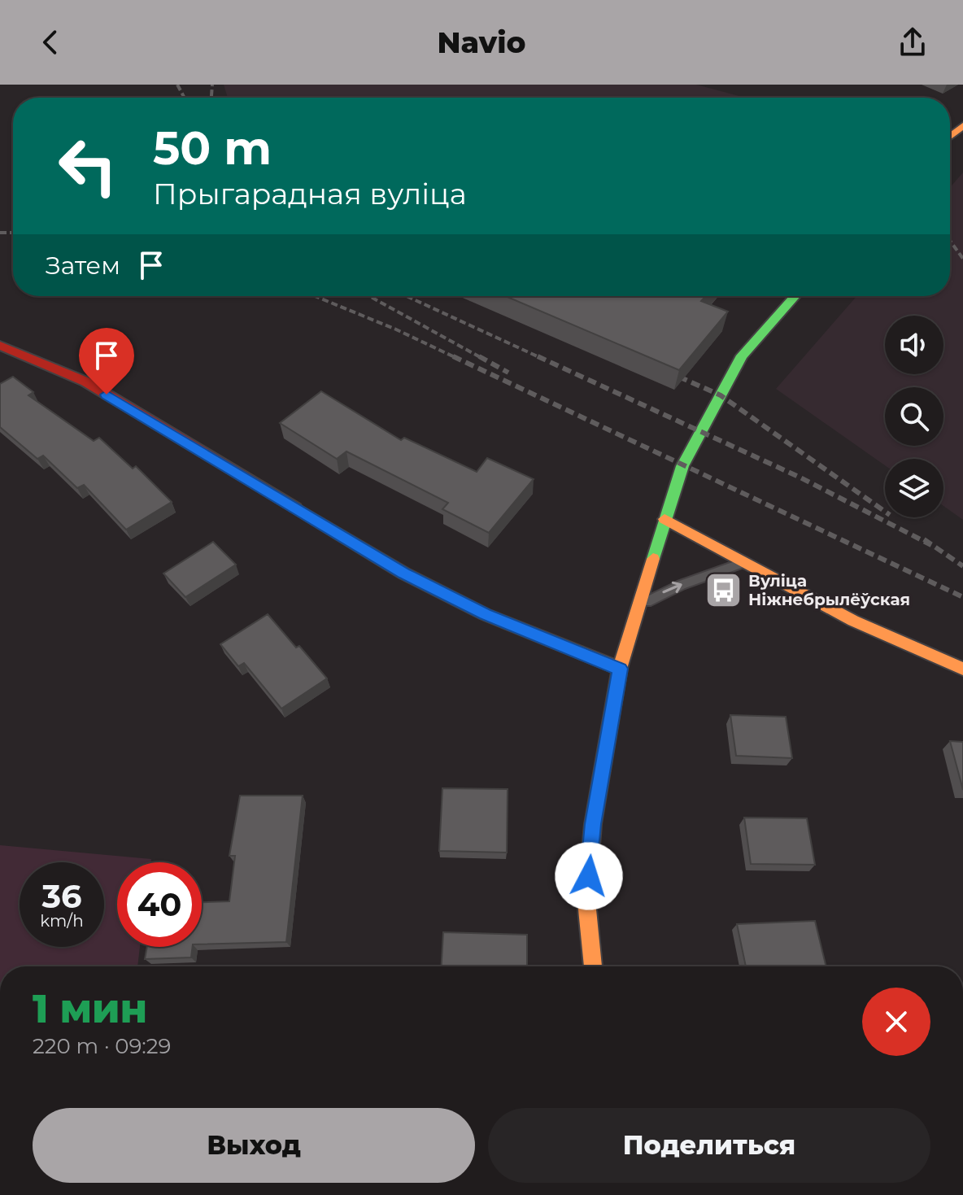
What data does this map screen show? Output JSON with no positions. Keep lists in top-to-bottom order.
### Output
{
  "places": {
    "bus stop": ["Вуліца Ніжнебрылёўская"]
  },
  "page": {
    "header": "Navio",
    "turn": ["50 m", "Прыгарадная вуліца"],
    "then": "Затем",
    "speed": "36 km/h",
    "limit": "40",
    "heading": ["1 мин", "220 m · 09:29"],
    "buttons": ["Выход", "Поделиться"]
  }
}
